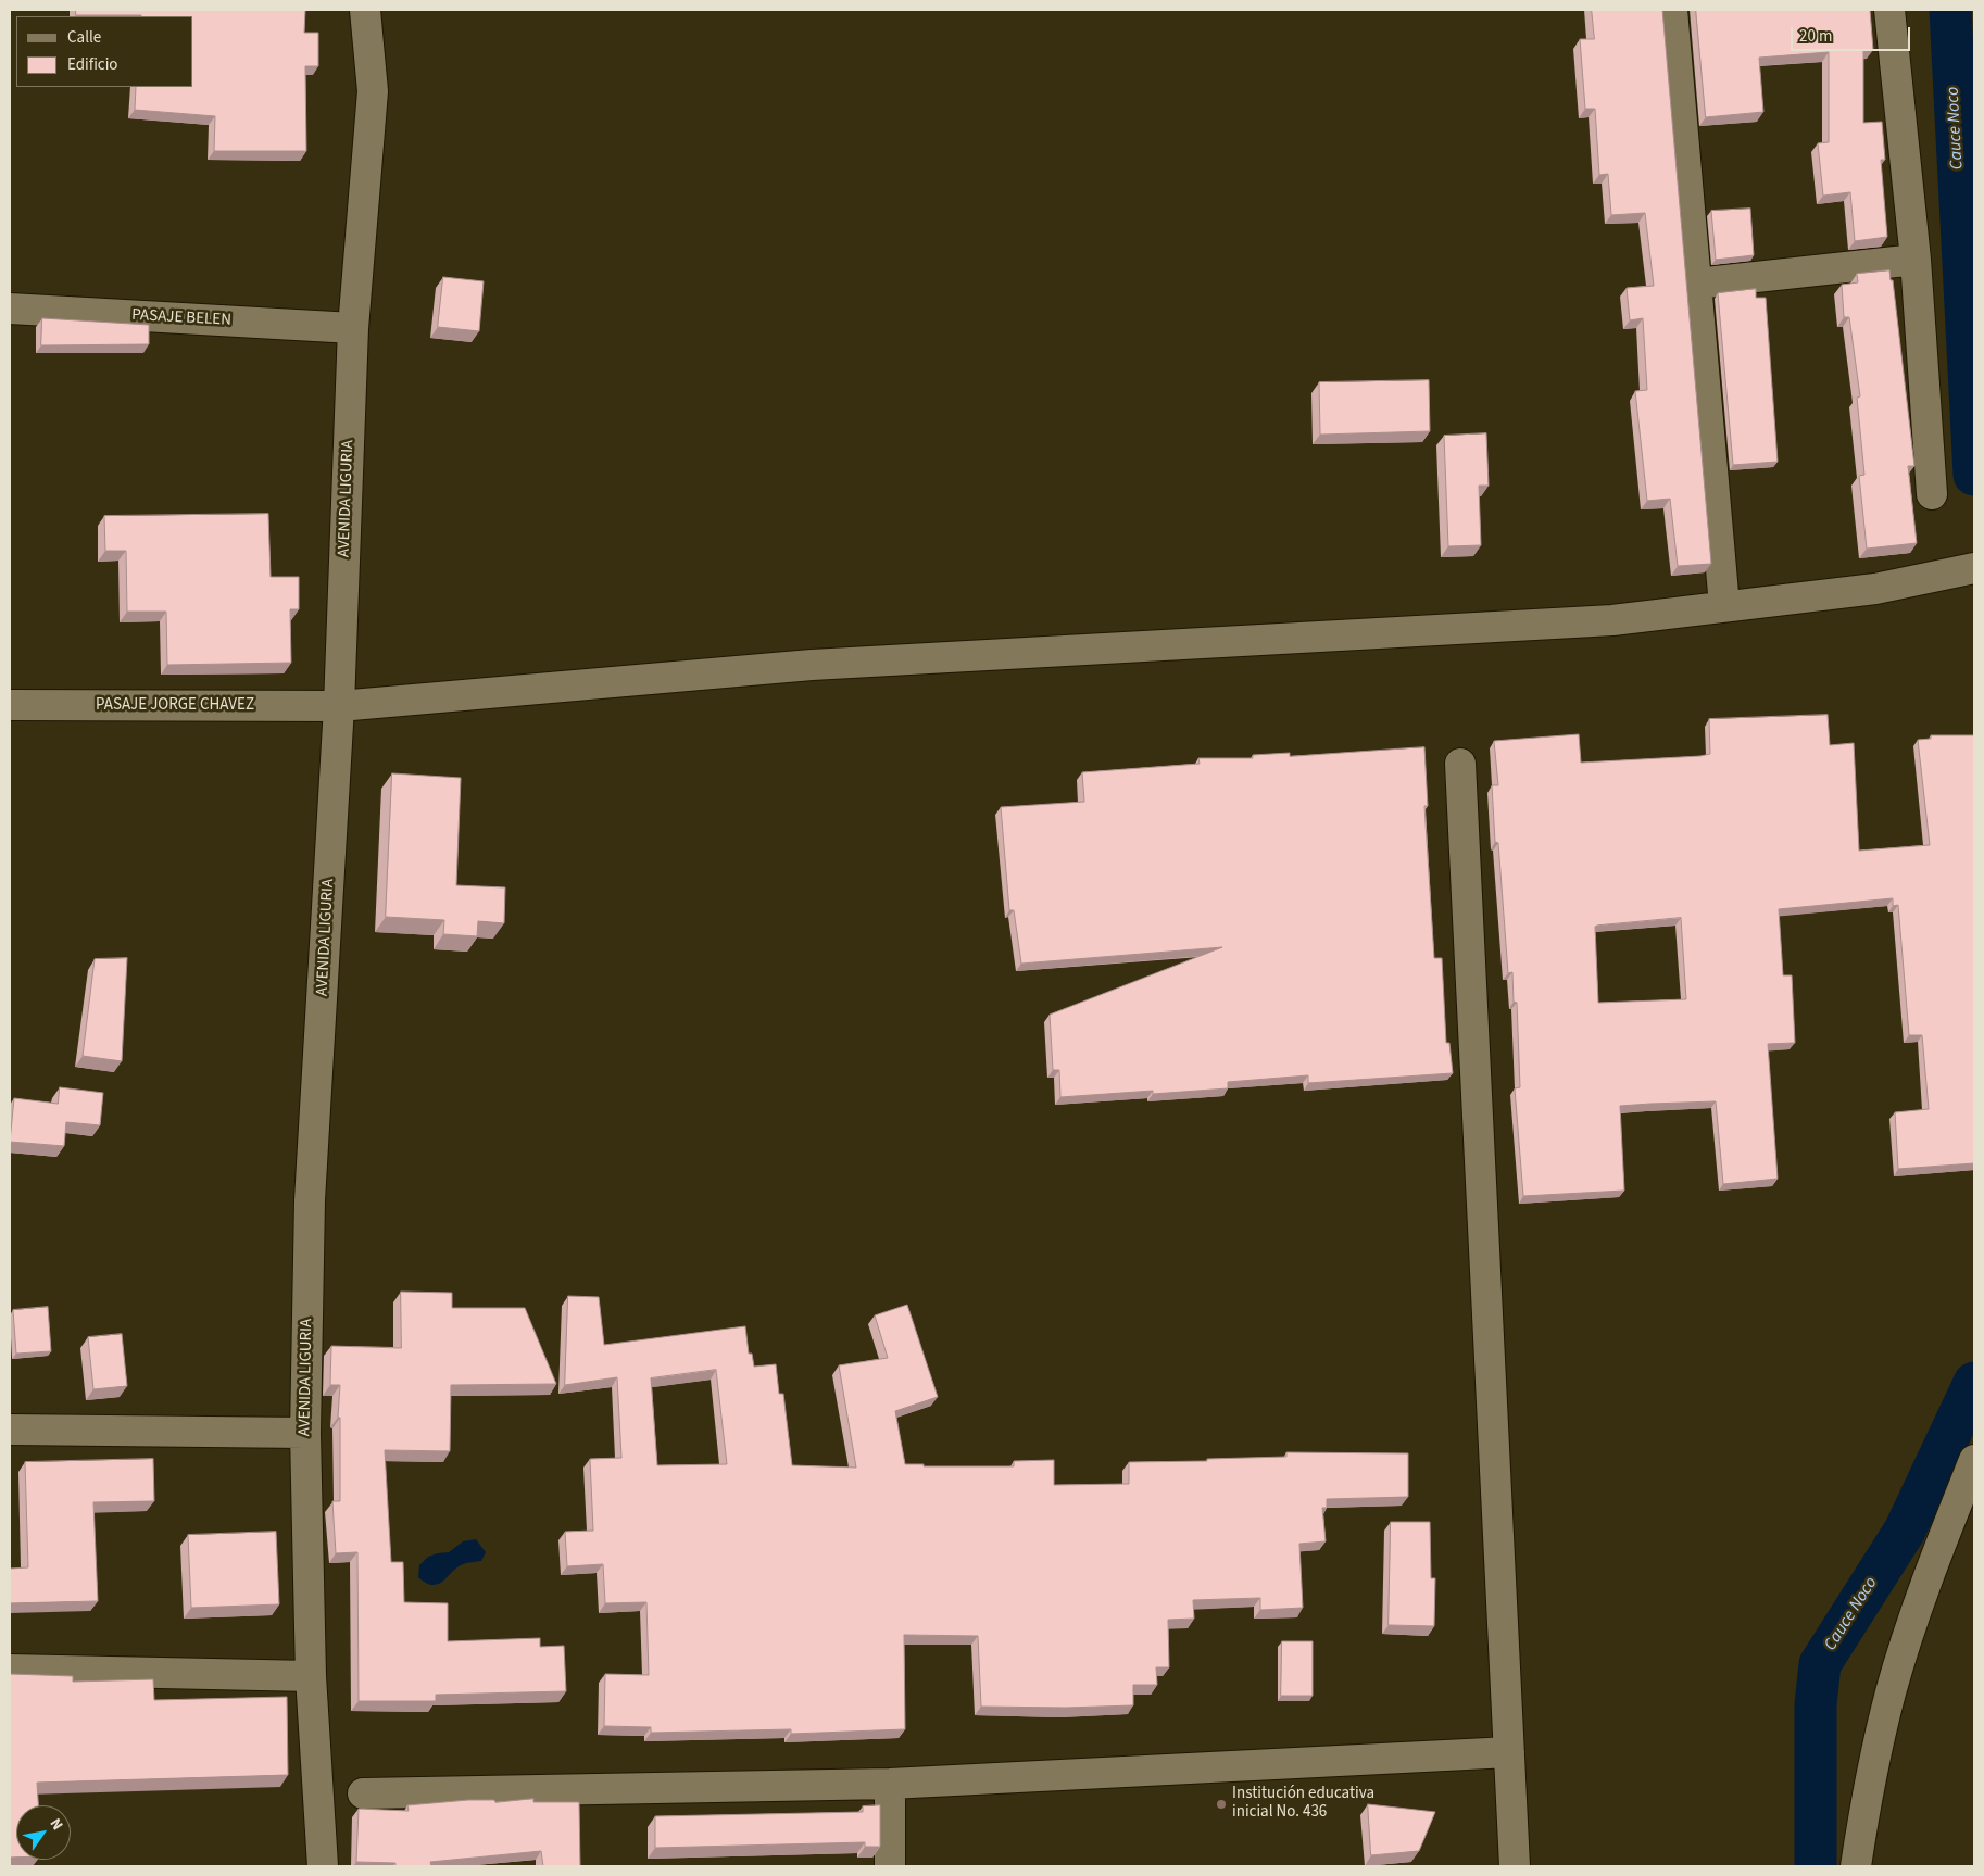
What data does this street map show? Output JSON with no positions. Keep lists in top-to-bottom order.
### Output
{
  "streets": {
    "street": ["PASAJE BELEN", "AVENIDA LIGURIA", "PASAJE JORGE CHAVEZ"]
  },
  "crossings": [
    ["PASAJE BELEN", "AVENIDA LIGURIA"],
    ["AVENIDA LIGURIA", "PASAJE JORGE CHAVEZ"]
  ],
  "water": ["Cauce Noco"],
  "places": ["Institución educativa inicial No. 436"],
  "legend": ["Calle", "Edificio"],
  "scale_bar": "20 m",
  "north": "top right"
}
